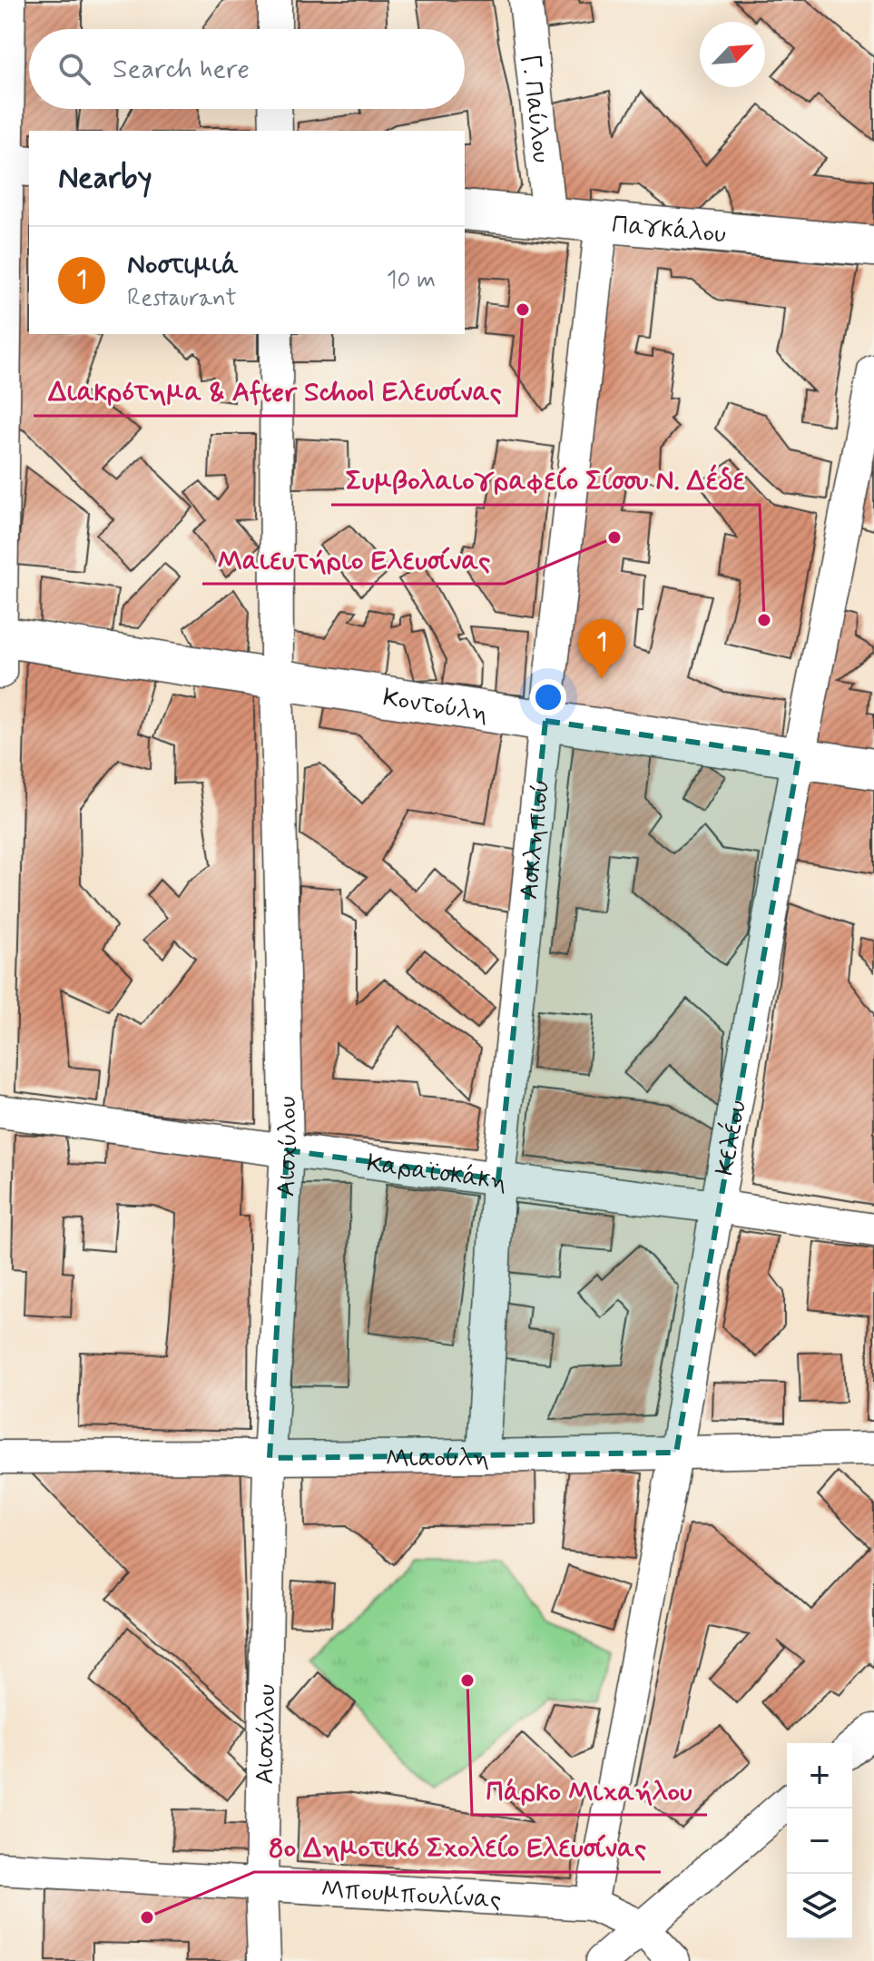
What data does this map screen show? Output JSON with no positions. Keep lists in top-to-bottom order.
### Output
{
  "streets": {
    "main road": ["Παγκάλου", "Κοντούλη"],
    "street": [
      "Γ. Παύλου",
      "Ασκληπιού",
      "Κελέου",
      "Αισχύλου",
      "Καραϊσκάκη",
      "Μιαούλη",
      "Μπουμπουλίνας"
    ]
  },
  "crossings": [
    ["Γ. Παύλου", "Παγκάλου"],
    ["Παγκάλου", "Ασκληπιού"],
    ["Κοντούλη", "Ασκληπιού"],
    ["Κοντούλη", "Κελέου"],
    ["Κοντούλη", "Αισχύλου"],
    ["Ασκληπιού", "Καραϊσκάκη"],
    ["Ασκληπιού", "Μιαούλη"],
    ["Κελέου", "Καραϊσκάκη"],
    ["Κελέου", "Μιαούλη"],
    ["Κελέου", "Μπουμπουλίνας"],
    ["Αισχύλου", "Καραϊσκάκη"],
    ["Αισχύλου", "Μιαούλη"],
    ["Αισχύλου", "Μπουμπουλίνας"]
  ],
  "places": [
    "Διακρότημα & After School Ελευσίνας",
    "Μαιευτήριο Ελευσίνας",
    "Συμβολαιογραφείο Σίσσυ Ν. Δέδε",
    "Πάρκο Μιχαήλου",
    "8ο Δημοτικό Σχολείο Ελευσίνας"
  ],
  "north": "top right",
  "page": {
    "search": "Search here",
    "heading": "Nearby",
    "list": [
      {
        "mark": "1",
        "name": "Νοστιμιά",
        "note": "Restaurant",
        "value": "10 m"
      }
    ],
    "pins": "1",
    "map_buttons": ["+", "−"]
  }
}
